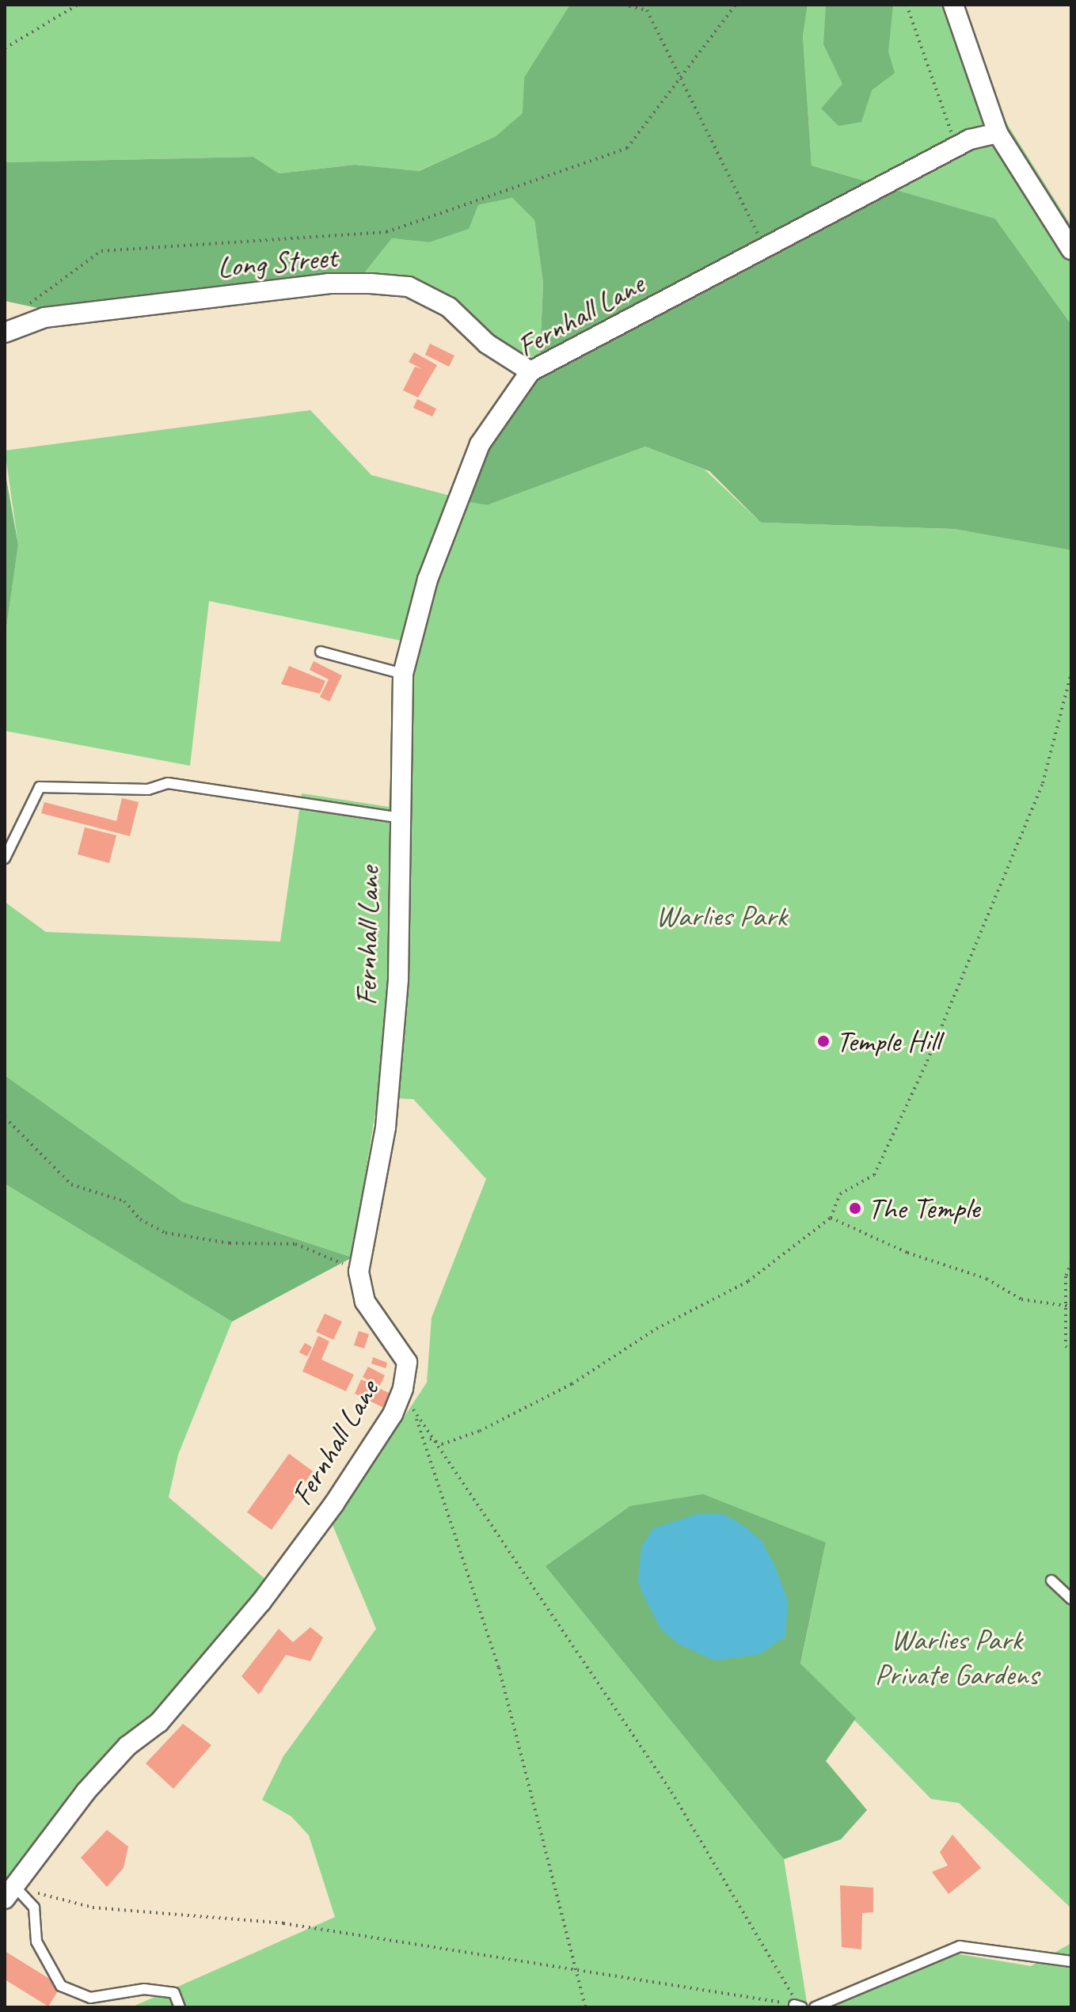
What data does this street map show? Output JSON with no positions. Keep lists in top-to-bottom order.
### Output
{
  "streets": {
    "street": ["Long Street", "Fernhall Lane"]
  },
  "crossings": [
    ["Long Street", "Fernhall Lane"]
  ],
  "parks": ["Warlies Park", "Warlies Park Private Gardens"],
  "places": ["Temple Hill", "The Temple"]
}
